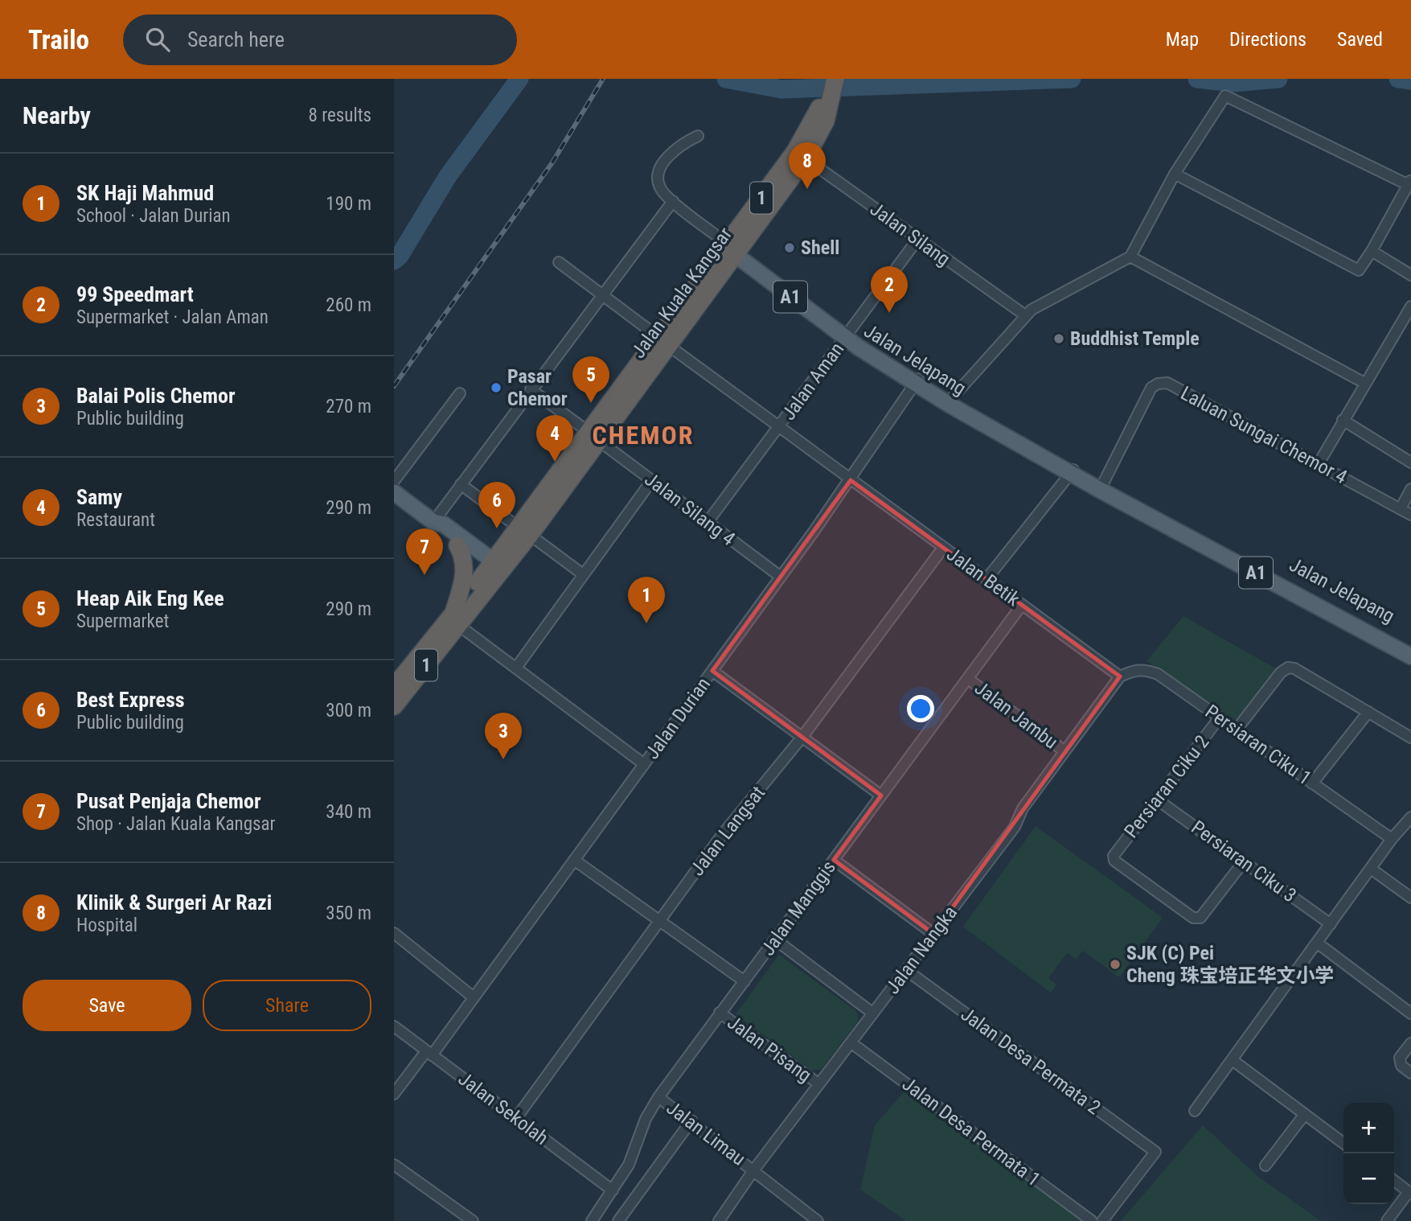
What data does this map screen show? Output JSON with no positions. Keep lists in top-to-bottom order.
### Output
{
  "streets": {
    "highway": ["1", "Jalan Kuala Kangsar"],
    "main road": ["A1", "Jalan Jelapang"],
    "street": [
      "Jalan Silang",
      "Jalan Aman",
      "Laluan Sungai Chemor 4",
      "Jalan Silang 4",
      "Jalan Betik",
      "Jalan Jambu",
      "Jalan Durian",
      "Persiaran Ciku 1",
      "Persiaran Ciku 2",
      "Jalan Langsat",
      "Persiaran Ciku 3",
      "Jalan Manggis",
      "Jalan Nangka",
      "Jalan Pisang",
      "Jalan Desa Permata 2",
      "Jalan Sekolah",
      "Jalan Desa Permata 1",
      "Jalan Limau"
    ]
  },
  "crossings": [
    ["Jalan Silang", "Jalan Kuala Kangsar"],
    ["Jalan Silang", "Jalan Aman"],
    ["Jalan Kuala Kangsar", "Jalan Jelapang"],
    ["Jalan Kuala Kangsar", "Jalan Silang 4"],
    ["Jalan Kuala Kangsar", "Jalan Betik"],
    ["Jalan Jelapang", "Jalan Aman"],
    ["Jalan Jelapang", "Laluan Sungai Chemor 4"],
    ["Jalan Jelapang", "Jalan Durian"],
    ["Jalan Aman", "Jalan Silang 4"],
    ["Jalan Aman", "Jalan Betik"],
    ["Jalan Silang 4", "Jalan Durian"],
    ["Jalan Betik", "Jalan Durian"],
    ["Jalan Betik", "Persiaran Ciku 1"],
    ["Jalan Betik", "Jalan Langsat"],
    ["Jalan Betik", "Jalan Manggis"],
    ["Jalan Betik", "Jalan Nangka"],
    ["Jalan Jambu", "Jalan Manggis"],
    ["Jalan Jambu", "Jalan Nangka"],
    ["Jalan Durian", "Jalan Sekolah"],
    ["Persiaran Ciku 1", "Persiaran Ciku 2"],
    ["Persiaran Ciku 1", "Jalan Nangka"],
    ["Persiaran Ciku 2", "Persiaran Ciku 3"],
    ["Jalan Langsat", "Jalan Sekolah"],
    ["Jalan Manggis", "Jalan Pisang"],
    ["Jalan Manggis", "Jalan Sekolah"],
    ["Jalan Manggis", "Jalan Limau"],
    ["Jalan Nangka", "Jalan Pisang"],
    ["Jalan Nangka", "Jalan Desa Permata 2"],
    ["Jalan Nangka", "Jalan Desa Permata 1"],
    ["Jalan Nangka", "Jalan Limau"]
  ],
  "districts": ["CHEMOR"],
  "places": [
    "Shell",
    "Buddhist Temple",
    "Pasar Chemor",
    "SJK (C) Pei Cheng 珠宝培正华文小学"
  ],
  "page": {
    "header": "Trailo",
    "search": "Search here",
    "nav": ["Map", "Directions", "Saved"],
    "heading": ["Nearby", "8 results"],
    "pins": [
      "8",
      "2",
      "5",
      "4",
      "6",
      "7",
      "1",
      "3"
    ],
    "list": [
      {
        "mark": "1",
        "name": "SK Haji Mahmud",
        "note": "School · Jalan Durian",
        "value": "190 m"
      },
      {
        "mark": "2",
        "name": "99 Speedmart",
        "note": "Supermarket · Jalan Aman",
        "value": "260 m"
      },
      {
        "mark": "3",
        "name": "Balai Polis Chemor",
        "note": "Public building",
        "value": "270 m"
      },
      {
        "mark": "4",
        "name": "Samy",
        "note": "Restaurant",
        "value": "290 m"
      },
      {
        "mark": "5",
        "name": "Heap Aik Eng Kee",
        "note": "Supermarket",
        "value": "290 m"
      },
      {
        "mark": "6",
        "name": "Best Express",
        "note": "Public building",
        "value": "300 m"
      },
      {
        "mark": "7",
        "name": "Pusat Penjaja Chemor",
        "note": "Shop · Jalan Kuala Kangsar",
        "value": "340 m"
      },
      {
        "mark": "8",
        "name": "Klinik & Surgeri Ar Razi",
        "note": "Hospital",
        "value": "350 m"
      }
    ],
    "buttons": ["Save", "Share"],
    "map_buttons": ["+", "−"]
  }
}
